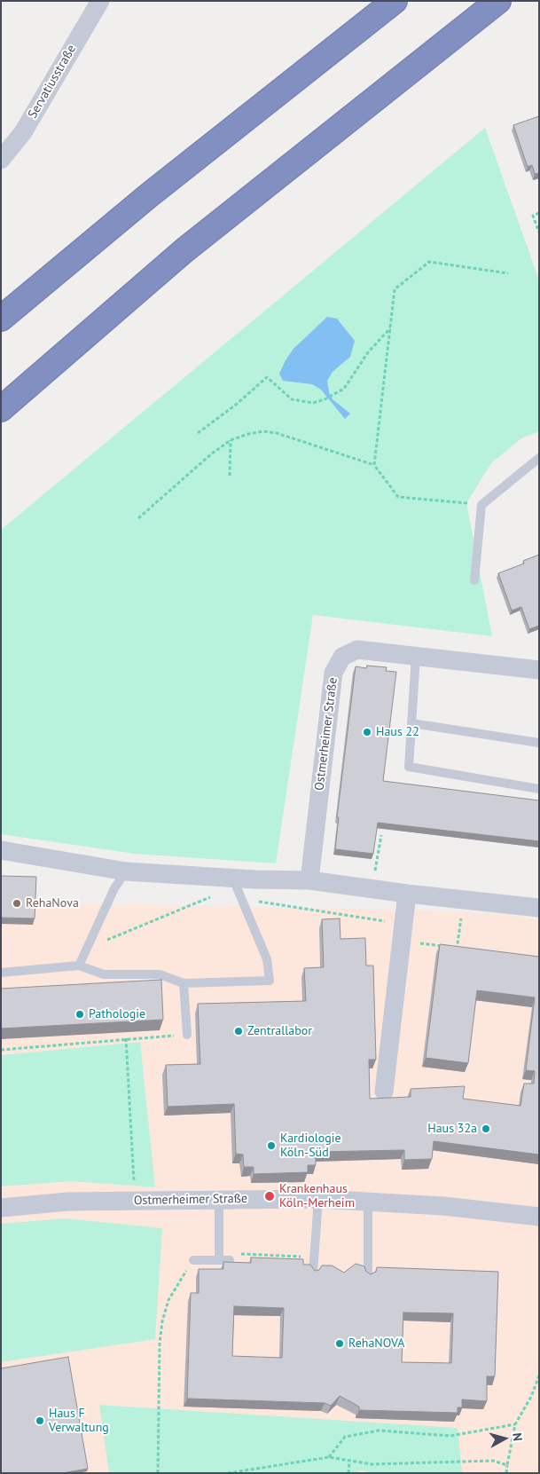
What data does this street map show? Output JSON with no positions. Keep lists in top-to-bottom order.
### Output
{
  "streets": {
    "street": ["Servatiusstraße", "Ostmerheimer Straße"]
  },
  "places": [
    "Haus 22",
    "RehaNova",
    "Pathologie",
    "Zentrallabor",
    "Haus 32a",
    "Kardiologie Köln-Süd",
    "Krankenhaus Köln-Merheim",
    "RehaNOVA",
    "Haus F Verwaltung"
  ],
  "north": "right"
}
